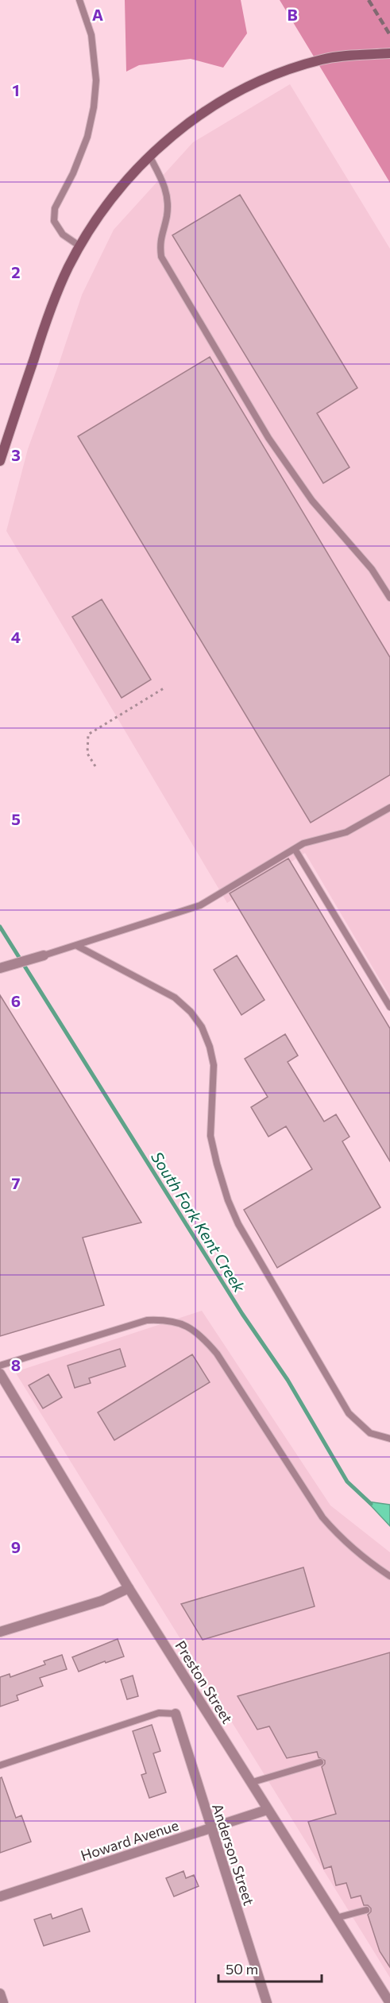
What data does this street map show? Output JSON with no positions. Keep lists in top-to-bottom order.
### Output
{
  "streets": {
    "street": ["Preston Street", "Howard Avenue", "Anderson Street"]
  },
  "crossings": [
    ["Preston Street", "Howard Avenue"],
    ["Howard Avenue", "Anderson Street"]
  ],
  "water": ["South Fork Kent Creek"],
  "scale_bar": "50 m",
  "grid": {
    "columns": ["A", "B"],
    "rows": [
      "1",
      "2",
      "3",
      "4",
      "5",
      "6",
      "7",
      "8",
      "9"
    ]
  }
}
